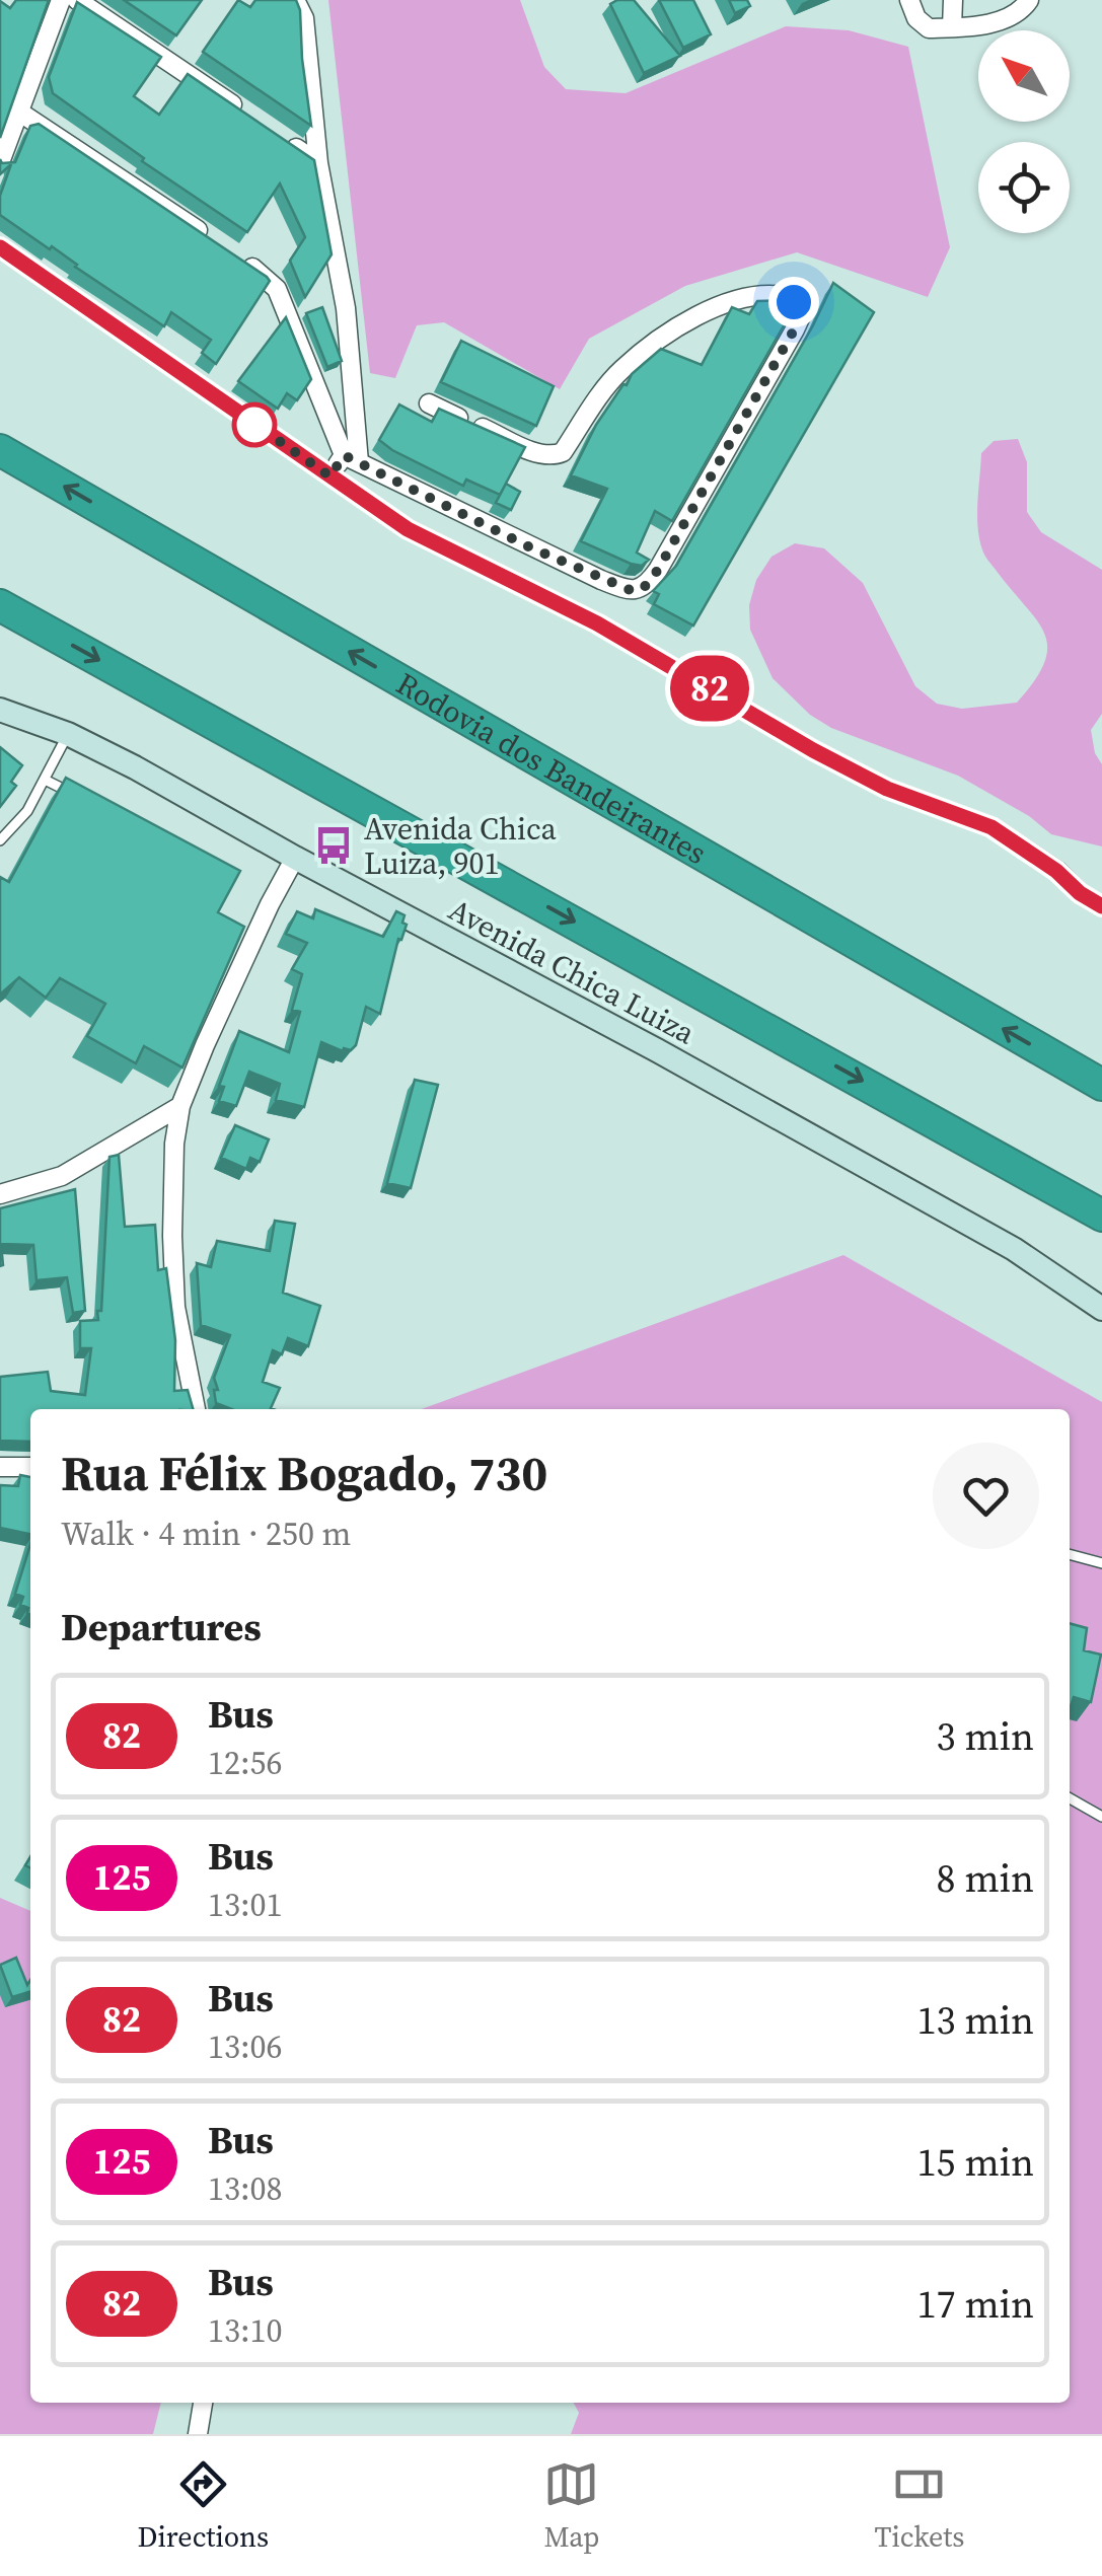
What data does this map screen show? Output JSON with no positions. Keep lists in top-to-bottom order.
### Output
{
  "streets": {
    "highway": ["Rodovia dos Bandeirantes"],
    "main road": ["Avenida Chica Luiza"]
  },
  "places": {
    "bus stop": ["Avenida Chica Luiza, 901"]
  },
  "lines": ["bus line 82"],
  "north": "top left",
  "page": {
    "on_map": "82",
    "heading": [
      ["Rua Félix Bogado, 730", "Walk · 4 min · 250 m"],
      "Departures"
    ],
    "list": [
      {
        "mark": "82",
        "name": "Bus",
        "note": "12:56",
        "value": "3 min"
      },
      {
        "mark": "125",
        "name": "Bus",
        "note": "13:01",
        "value": "8 min"
      },
      {
        "mark": "82",
        "name": "Bus",
        "note": "13:06",
        "value": "13 min"
      },
      {
        "mark": "125",
        "name": "Bus",
        "note": "13:08",
        "value": "15 min"
      },
      {
        "mark": "82",
        "name": "Bus",
        "note": "13:10",
        "value": "17 min"
      }
    ],
    "tabs": ["Directions", "Map", "Tickets"]
  }
}
